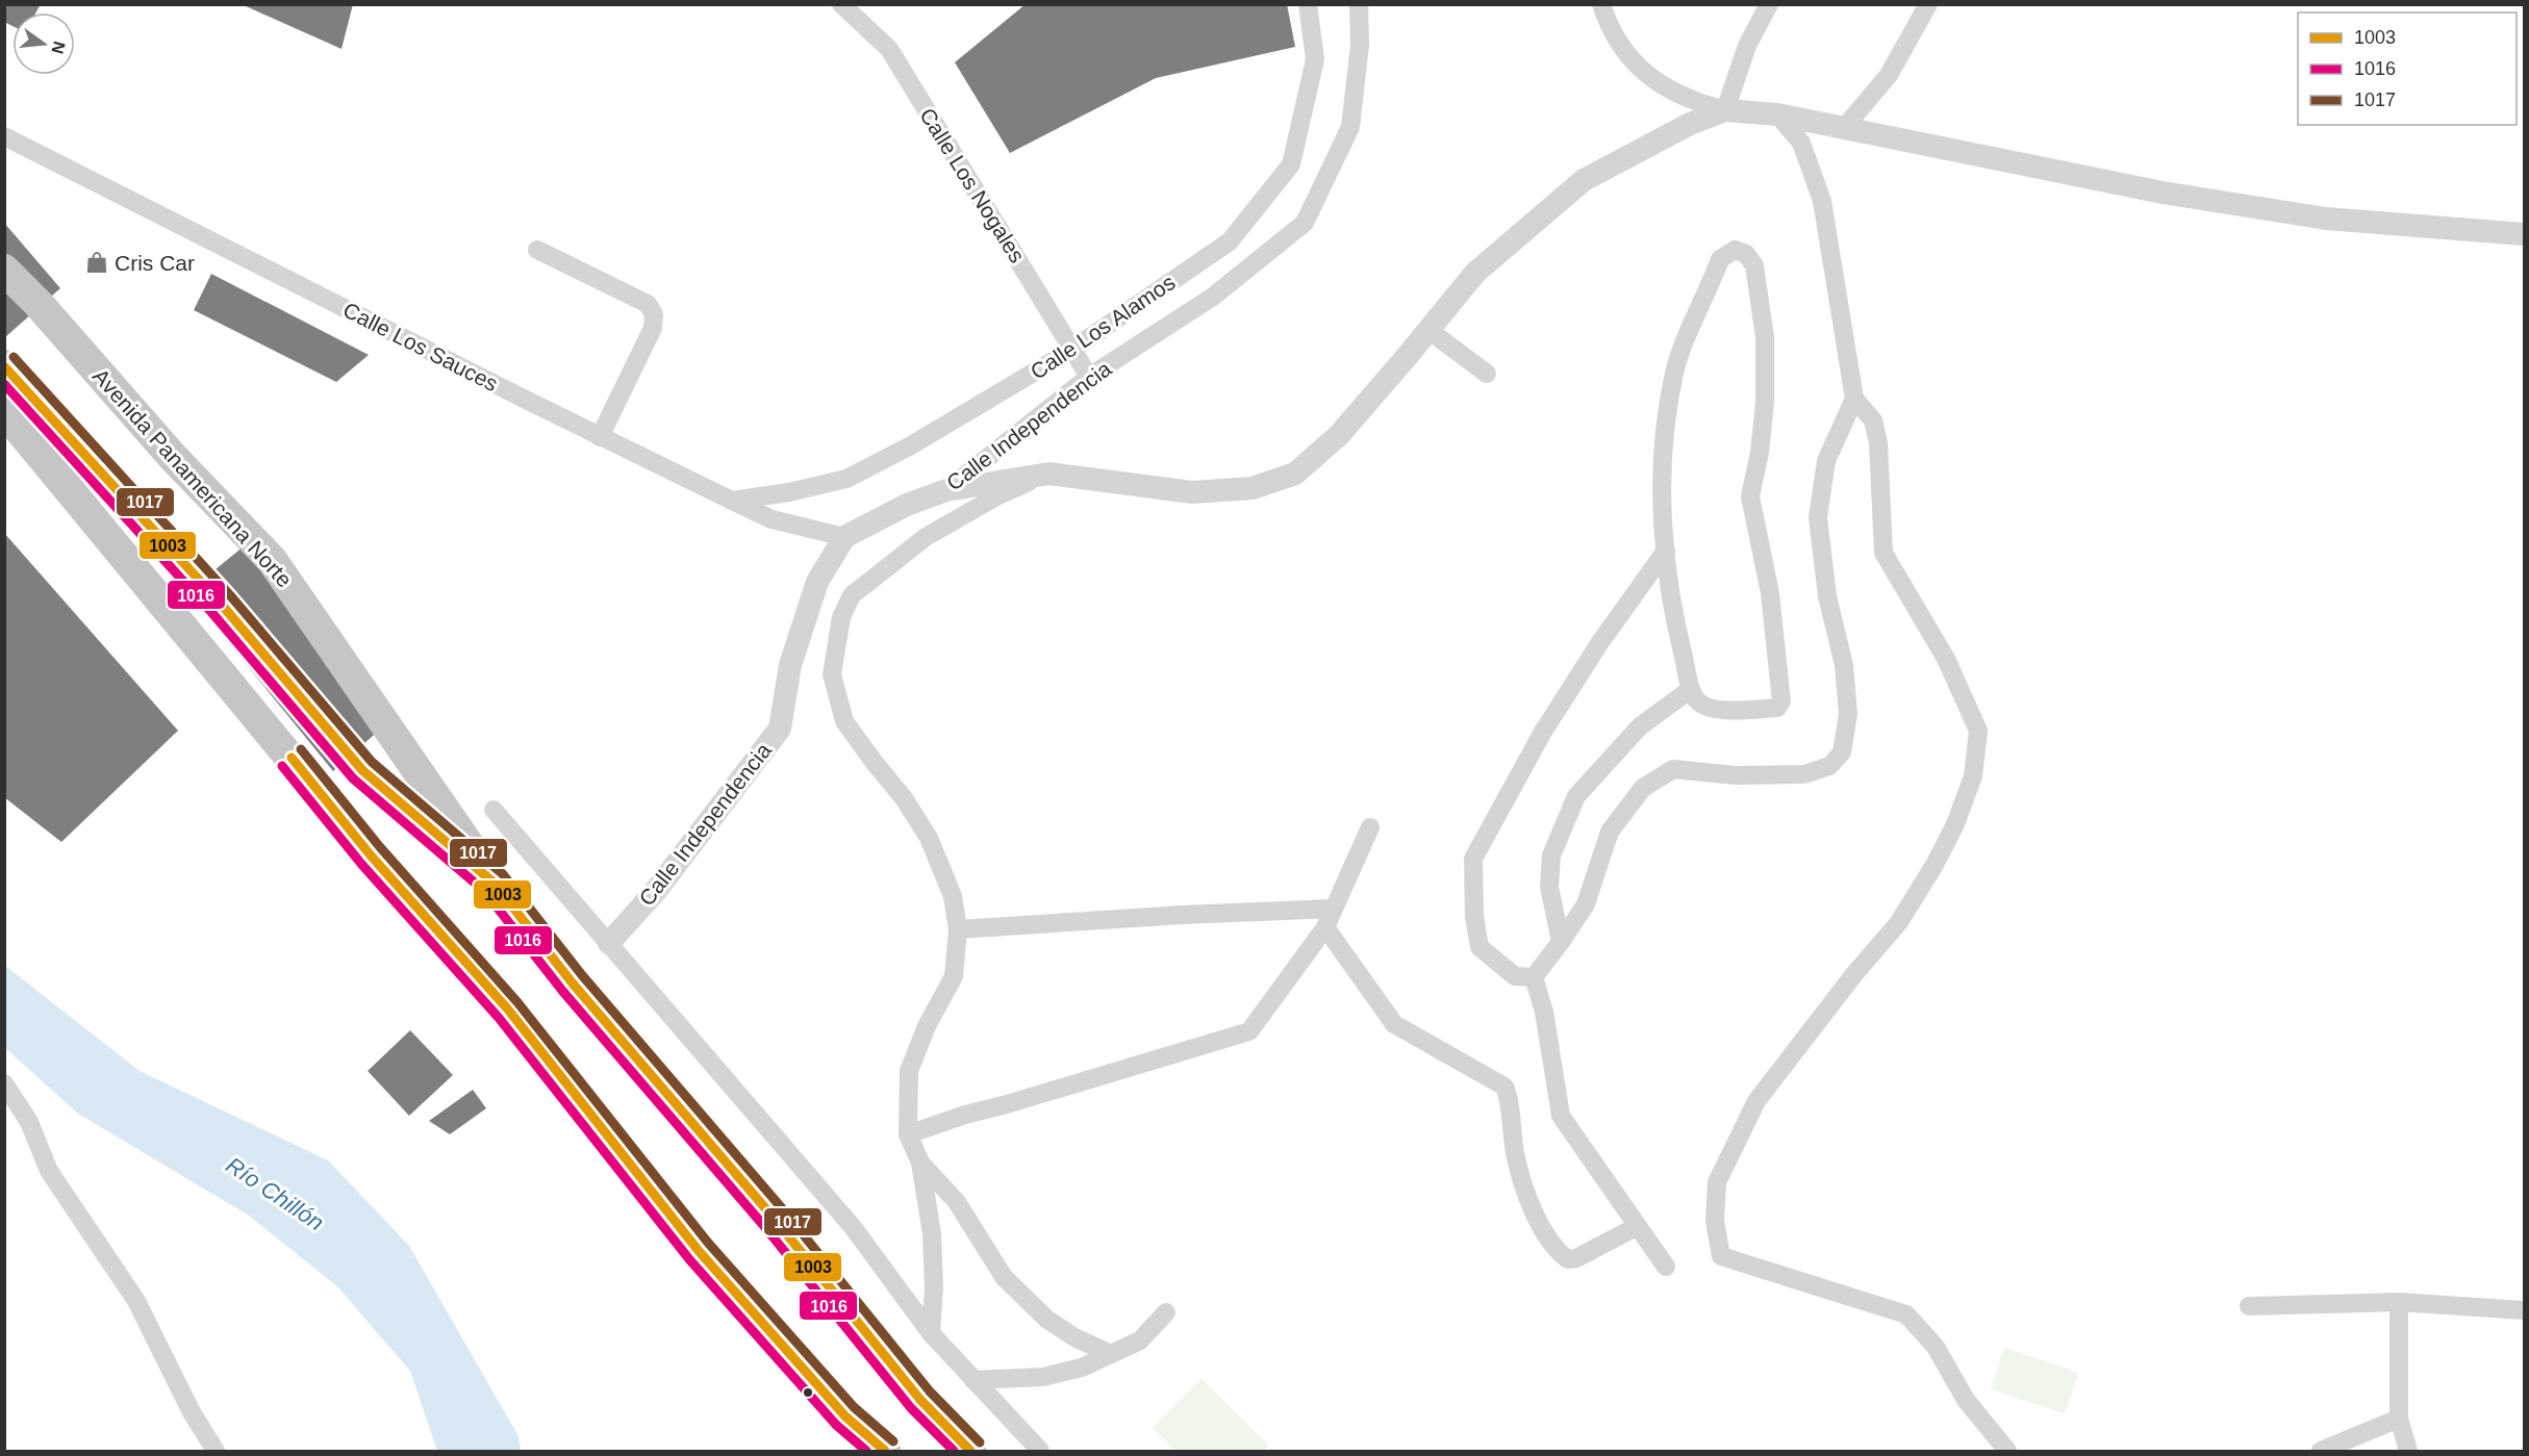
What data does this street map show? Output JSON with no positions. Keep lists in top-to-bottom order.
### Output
{
  "streets": {
    "highway": ["Avenida Panamericana Norte"],
    "street": [
      "Calle Los Nogales",
      "Calle Los Alamos",
      "Calle Los Sauces",
      "Calle Independencia"
    ]
  },
  "crossings": [
    ["Calle Los Nogales", "Calle Los Alamos"],
    ["Calle Los Nogales", "Calle Independencia"],
    ["Calle Los Alamos", "Calle Los Sauces"],
    ["Calle Los Sauces", "Calle Independencia"]
  ],
  "water": ["Río Chillón"],
  "places": {
    "shop": ["Cris Car"]
  },
  "lines": ["transit line 1017", "transit line 1003", "transit line 1016"],
  "legend": ["1003", "1016", "1017"],
  "north": "right"
}
